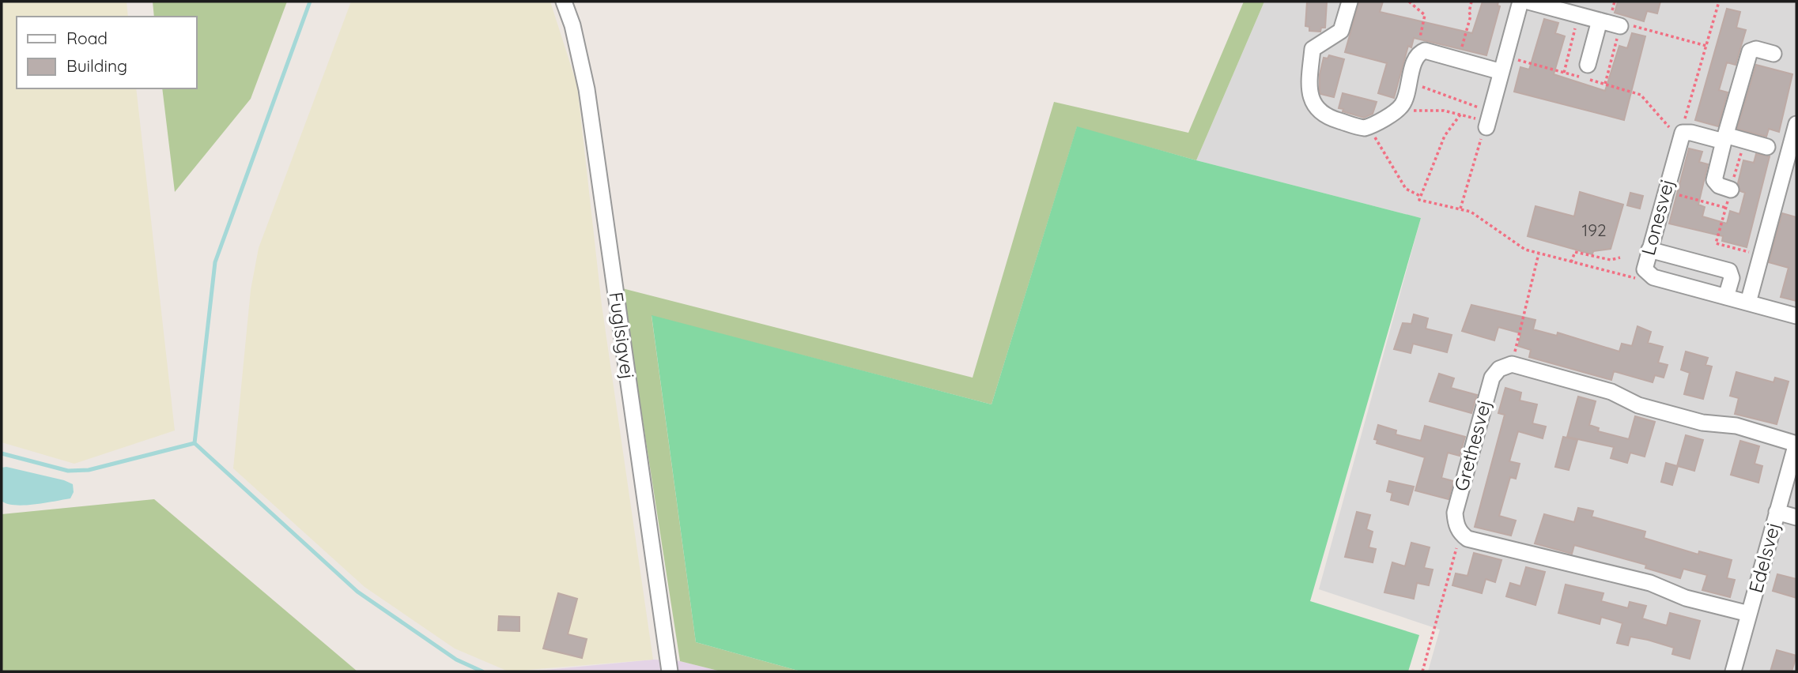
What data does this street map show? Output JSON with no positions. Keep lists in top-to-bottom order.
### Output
{
  "streets": {
    "street": [
      "Lonesvej",
      "Fuglsigvej",
      "Grethesvej",
      "Edelsvej"
    ]
  },
  "house_numbers": ["192"],
  "legend": ["Road", "Building"]
}
